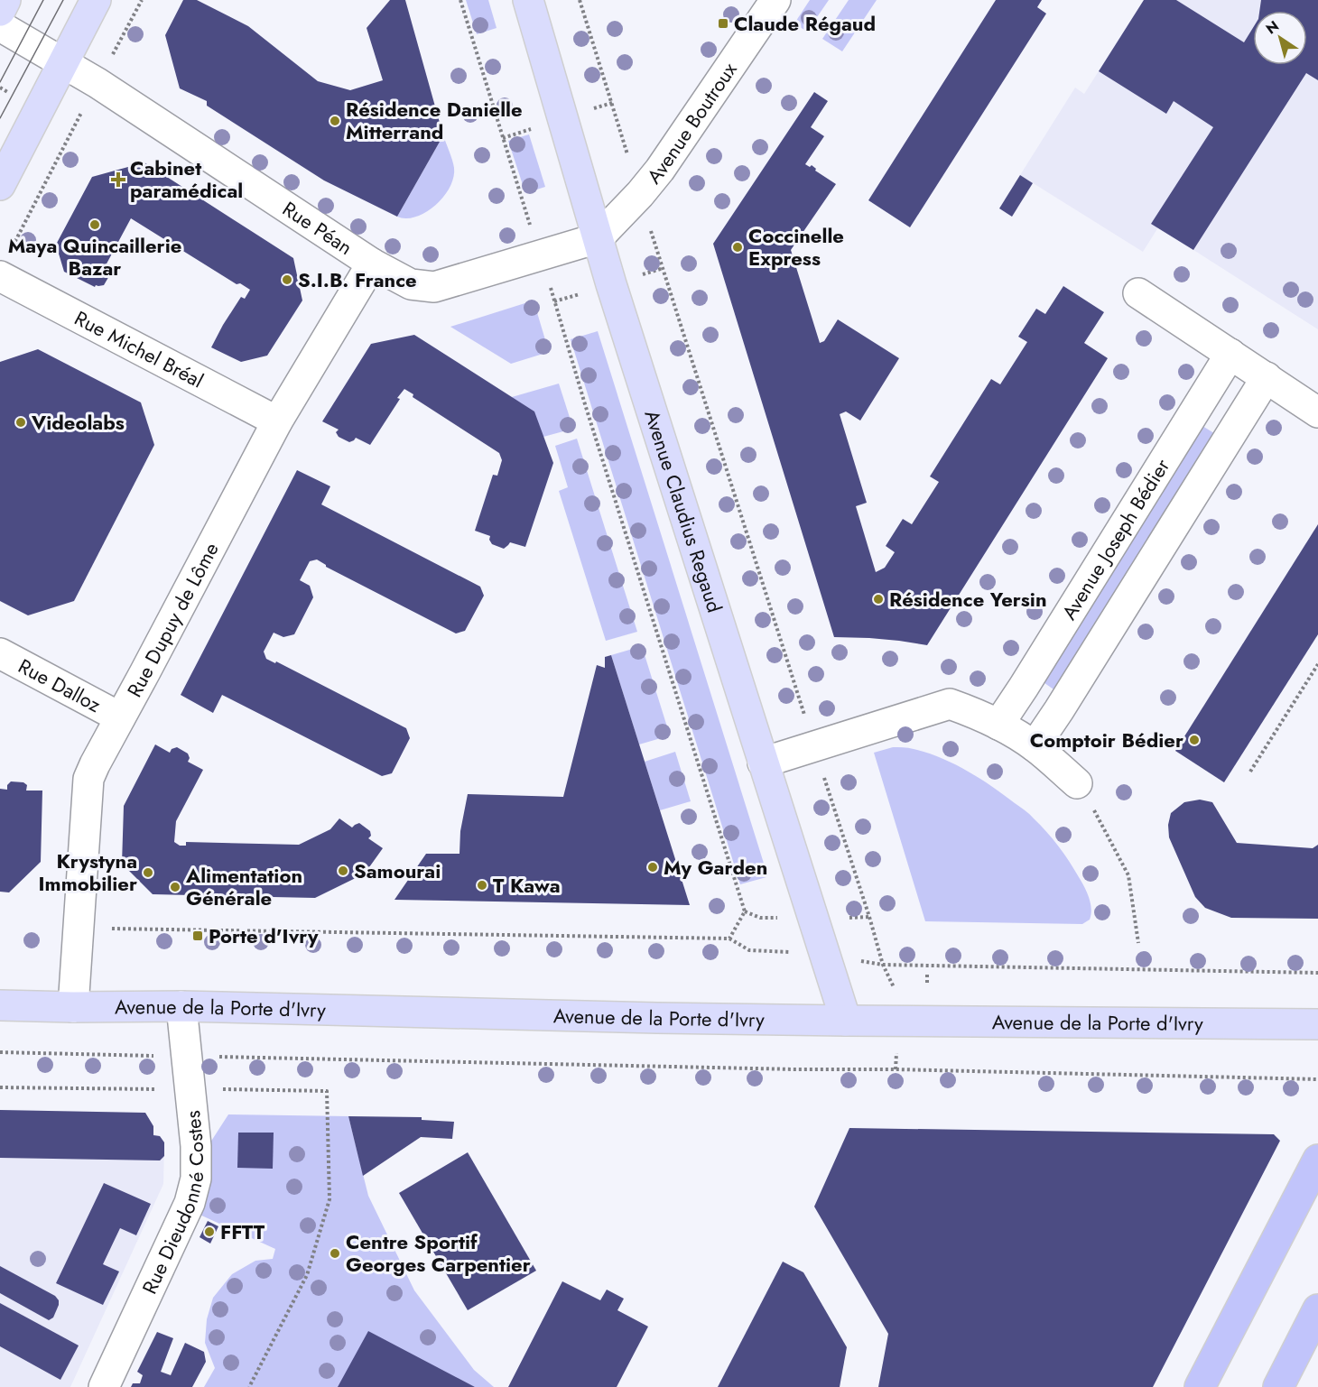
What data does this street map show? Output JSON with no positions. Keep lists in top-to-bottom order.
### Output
{
  "streets": {
    "main road": ["Avenue Claudius Regaud", "Avenue de la Porte d'Ivry"],
    "street": [
      "Avenue Boutroux",
      "Rue Péan",
      "Rue Michel Bréal",
      "Avenue Joseph Bédier",
      "Rue Dupuy de Lôme",
      "Rue Dalloz",
      "Rue Dieudonné Costes"
    ]
  },
  "crossings": [
    ["Avenue Boutroux", "Rue Péan"],
    ["Avenue Boutroux", "Avenue Claudius Regaud"],
    ["Rue Péan", "Avenue Claudius Regaud"],
    ["Rue Péan", "Rue Dupuy de Lôme"],
    ["Rue Michel Bréal", "Rue Dupuy de Lôme"],
    ["Avenue Claudius Regaud", "Avenue de la Porte d'Ivry"],
    ["Rue Dupuy de Lôme", "Rue Dalloz"],
    ["Rue Dupuy de Lôme", "Avenue de la Porte d'Ivry"],
    ["Avenue de la Porte d'Ivry", "Rue Dieudonné Costes"]
  ],
  "places": {
    "transit": ["Claude Régaud", "Porte d'Ivry"],
    "other": [
      "Résidence Danielle Mitterrand",
      "Maya Quincaillerie Bazar",
      "Coccinelle Express",
      "S.I.B. France",
      "Videolabs",
      "Résidence Yersin",
      "Comptoir Bédier",
      "My Garden",
      "Samourai",
      "Krystyna Immobilier",
      "T Kawa",
      "Alimentation Générale",
      "FFTT",
      "Centre Sportif Georges Carpentier"
    ],
    "health": ["Cabinet paramédical"]
  },
  "north": "top left"
}
